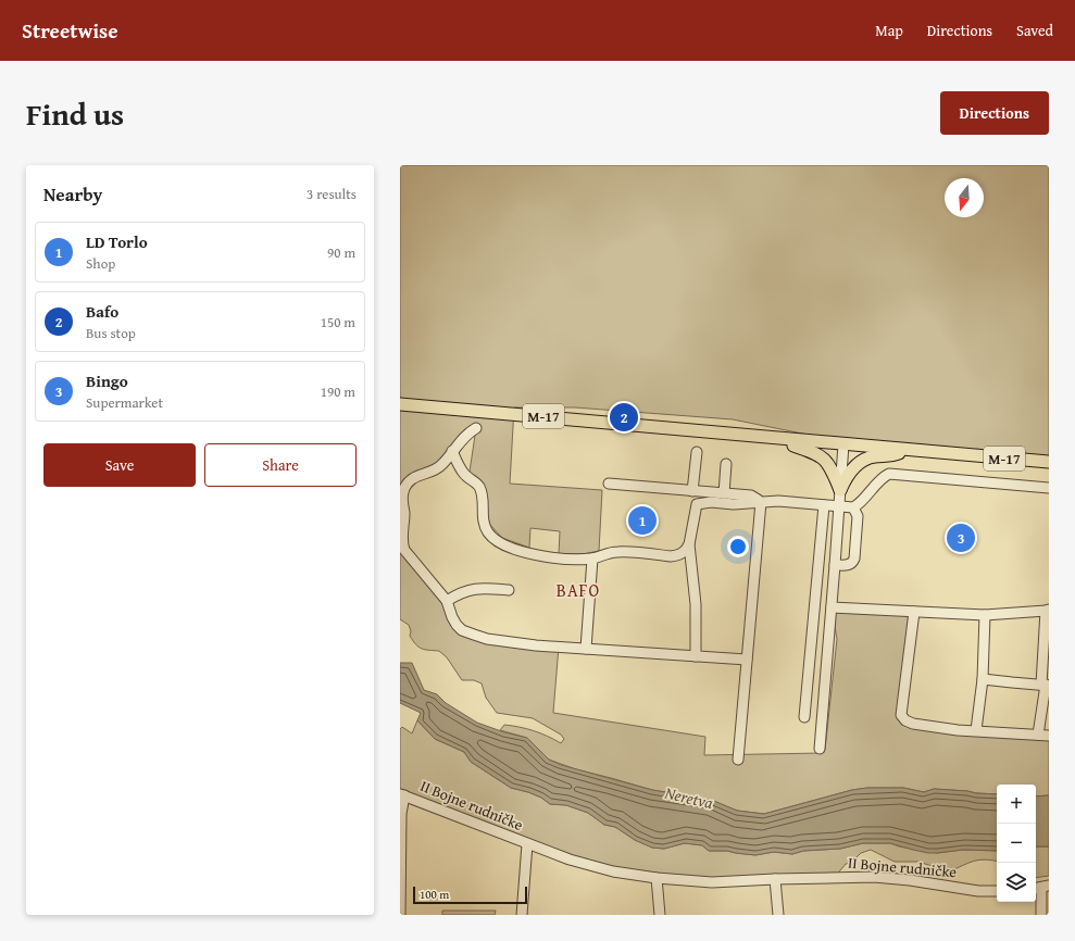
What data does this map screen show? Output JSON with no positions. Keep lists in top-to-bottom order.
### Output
{
  "streets": {
    "main road": ["M-17"],
    "street": ["II Bojne rudničke"]
  },
  "districts": ["BAFO"],
  "water": ["Neretva"],
  "scale_bar": "100 m",
  "north": "bottom",
  "page": {
    "header": "Streetwise",
    "nav": ["Map", "Directions", "Saved"],
    "title": "Find us",
    "buttons": [
      "Directions",
      ["Save", "Share"]
    ],
    "heading": ["Nearby", "3 results"],
    "list": [
      {
        "mark": "1",
        "name": "LD Torlo",
        "note": "Shop",
        "value": "90 m"
      },
      {
        "mark": "2",
        "name": "Bafo",
        "note": "Bus stop",
        "value": "150 m"
      },
      {
        "mark": "3",
        "name": "Bingo",
        "note": "Supermarket",
        "value": "190 m"
      }
    ],
    "pins": ["2", "1", "3"],
    "map_buttons": ["+", "−"],
    "scale": "100 m"
  }
}
